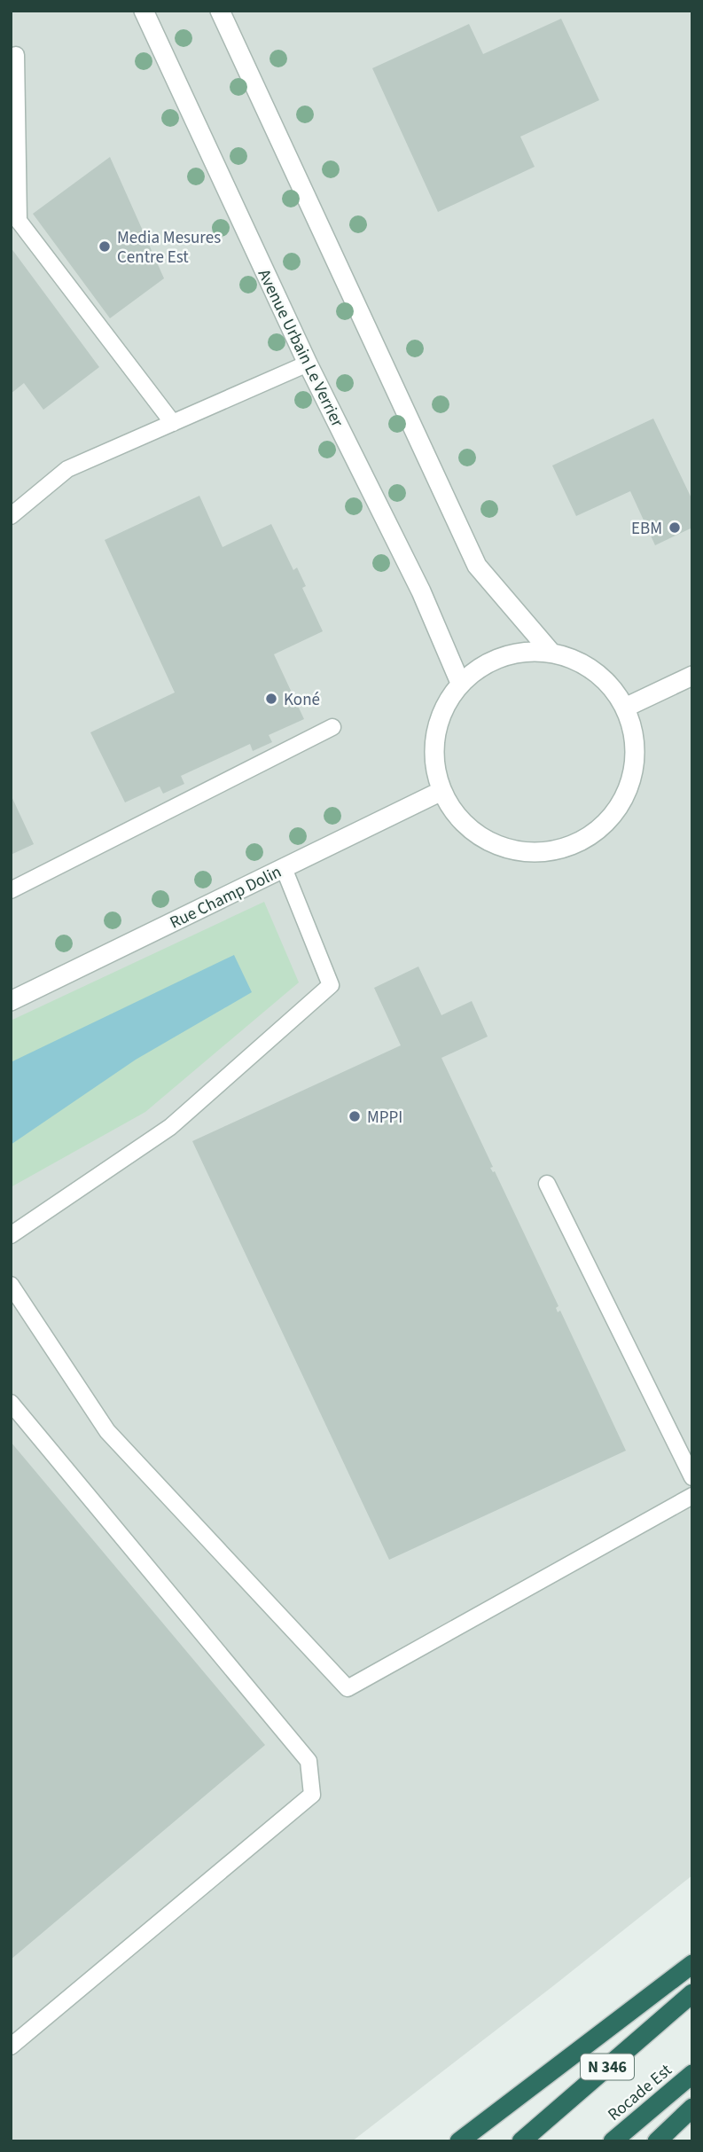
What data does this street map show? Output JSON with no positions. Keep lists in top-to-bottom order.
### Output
{
  "streets": {
    "highway": ["N 346", "Rocade Est"],
    "street": ["Avenue Urbain Le Verrier", "Rue Champ Dolin"]
  },
  "crossings": [
    ["Avenue Urbain Le Verrier", "Rue Champ Dolin"]
  ],
  "places": [
    "Media Mesures Centre Est",
    "EBM",
    "Koné",
    "MPPI"
  ]
}
